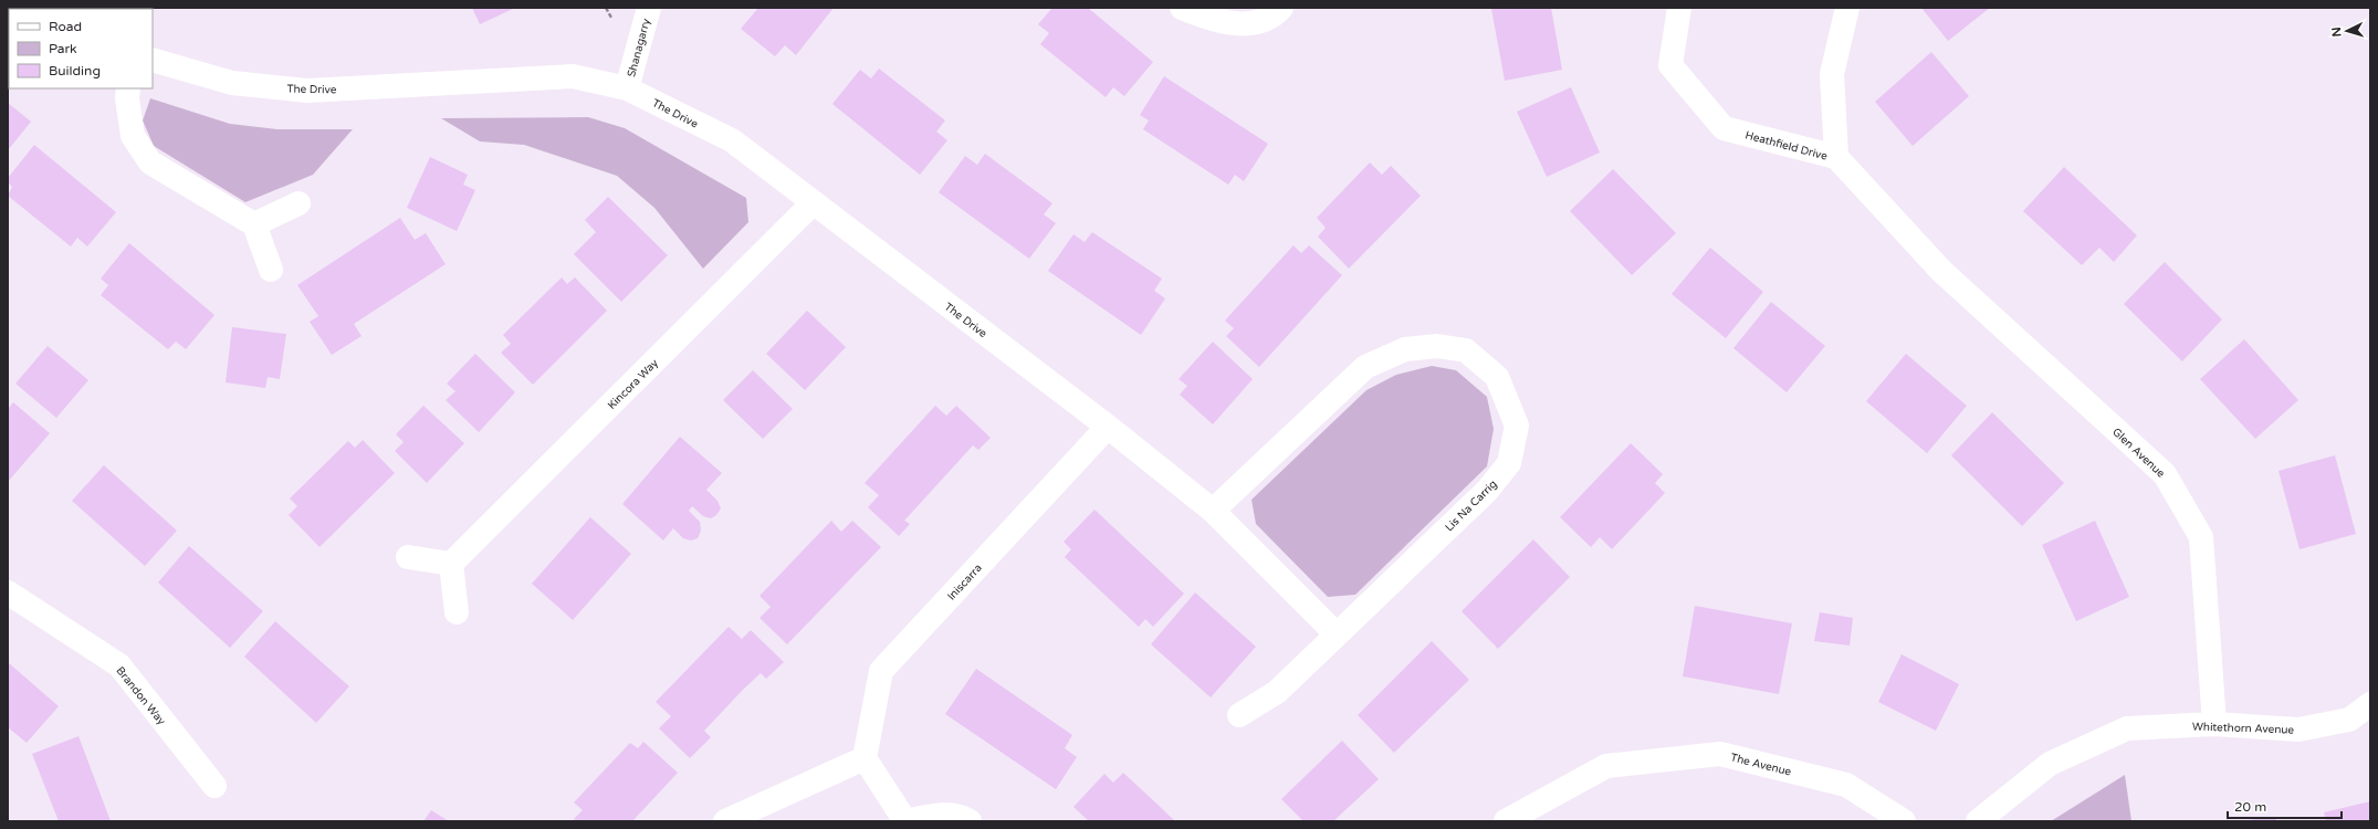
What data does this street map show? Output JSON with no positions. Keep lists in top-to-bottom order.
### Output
{
  "streets": {
    "street": [
      "Shanagarry",
      "The Drive",
      "Heathfield Drive",
      "Kincora Way",
      "Glen Avenue",
      "Lis Na Carrig",
      "Iniscarra",
      "Brandon Way",
      "Whitethorn Avenue",
      "The Avenue"
    ]
  },
  "crossings": [
    ["Shanagarry", "The Drive"],
    ["The Drive", "Kincora Way"],
    ["The Drive", "Iniscarra"],
    ["Heathfield Drive", "Glen Avenue"],
    ["Glen Avenue", "Whitethorn Avenue"]
  ],
  "legend": ["Road", "Park", "Building"],
  "scale_bar": "20 m",
  "north": "left"
}
